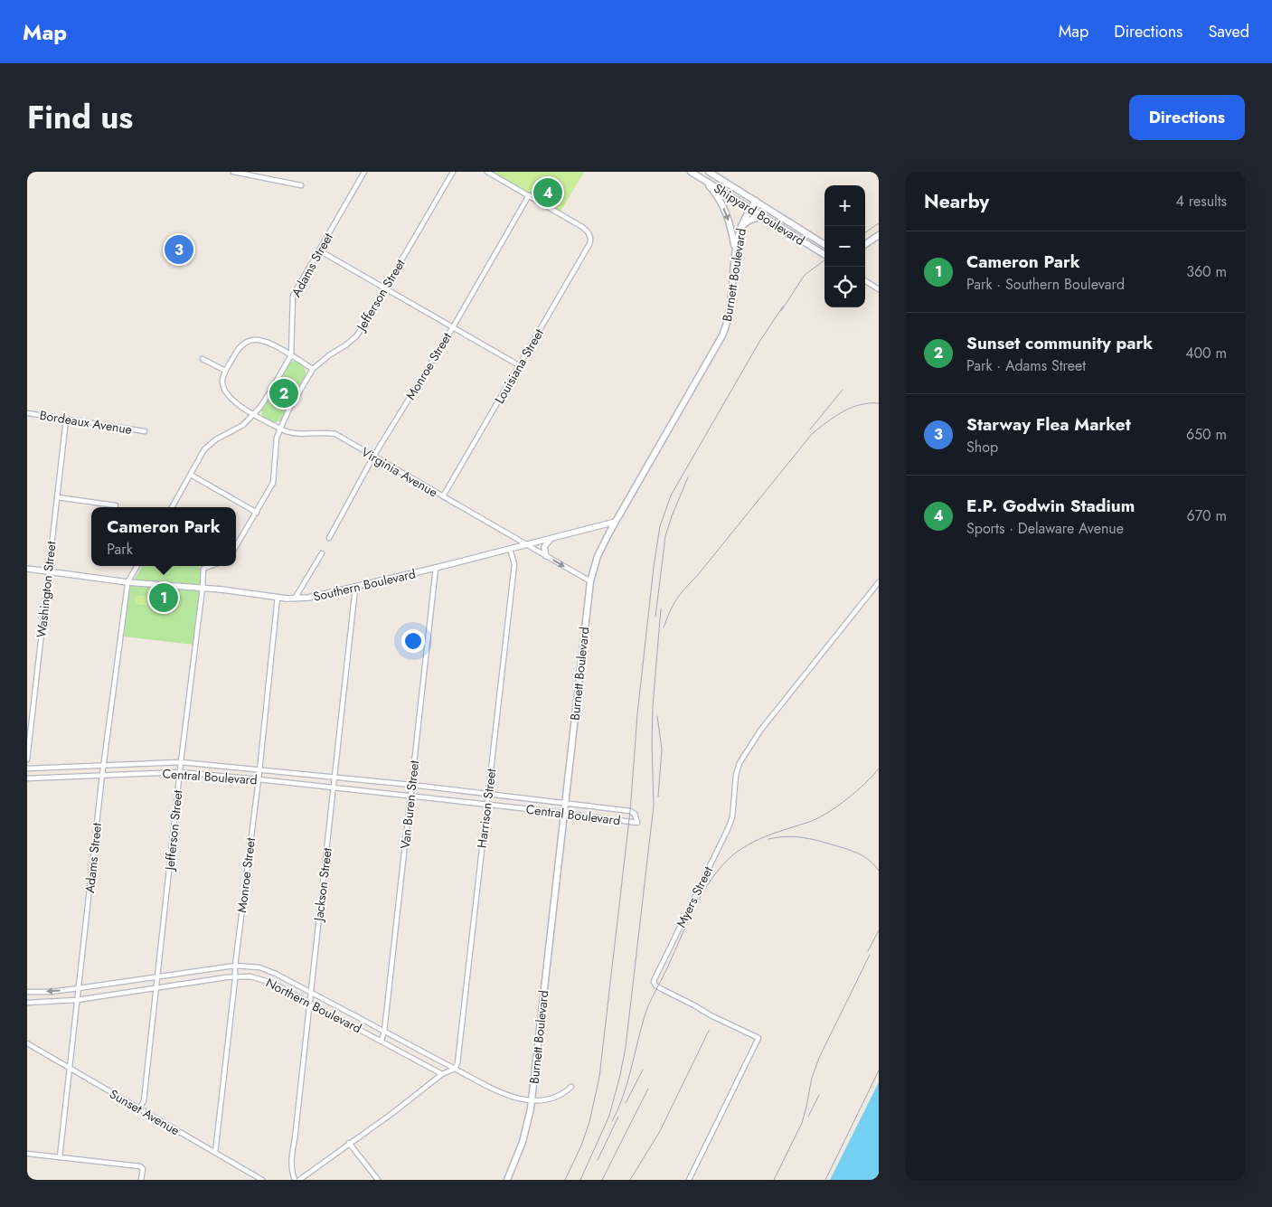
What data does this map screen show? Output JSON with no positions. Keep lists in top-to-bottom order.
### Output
{
  "streets": {
    "main road": ["Shipyard Boulevard", "Burnett Boulevard"],
    "street": [
      "Adams Street",
      "Jefferson Street",
      "Monroe Street",
      "Louisiana Street",
      "Bordeaux Avenue",
      "Virginia Avenue",
      "Southern Boulevard",
      "Washington Street",
      "Central Boulevard",
      "Van Buren Street",
      "Harrison Street",
      "Jackson Street",
      "Myers Street",
      "Northern Boulevard",
      "Sunset Avenue"
    ]
  },
  "crossings": [
    ["Shipyard Boulevard", "Burnett Boulevard"],
    ["Adams Street", "Virginia Avenue"],
    ["Adams Street", "Southern Boulevard"],
    ["Adams Street", "Central Boulevard"],
    ["Adams Street", "Northern Boulevard"],
    ["Adams Street", "Sunset Avenue"],
    ["Burnett Boulevard", "Virginia Avenue"],
    ["Burnett Boulevard", "Southern Boulevard"],
    ["Burnett Boulevard", "Central Boulevard"],
    ["Burnett Boulevard", "Northern Boulevard"],
    ["Jefferson Street", "Virginia Avenue"],
    ["Jefferson Street", "Southern Boulevard"],
    ["Jefferson Street", "Central Boulevard"],
    ["Jefferson Street", "Northern Boulevard"],
    ["Jefferson Street", "Sunset Avenue"],
    ["Monroe Street", "Louisiana Street"],
    ["Monroe Street", "Virginia Avenue"],
    ["Monroe Street", "Southern Boulevard"],
    ["Monroe Street", "Central Boulevard"],
    ["Monroe Street", "Northern Boulevard"],
    ["Monroe Street", "Sunset Avenue"],
    ["Louisiana Street", "Virginia Avenue"],
    ["Bordeaux Avenue", "Washington Street"],
    ["Virginia Avenue", "Southern Boulevard"],
    ["Southern Boulevard", "Washington Street"],
    ["Southern Boulevard", "Van Buren Street"],
    ["Southern Boulevard", "Harrison Street"],
    ["Southern Boulevard", "Jackson Street"],
    ["Central Boulevard", "Van Buren Street"],
    ["Central Boulevard", "Harrison Street"],
    ["Central Boulevard", "Jackson Street"],
    ["Van Buren Street", "Northern Boulevard"],
    ["Harrison Street", "Northern Boulevard"],
    ["Jackson Street", "Northern Boulevard"]
  ],
  "page": {
    "header": "Map",
    "nav": ["Map", "Directions", "Saved"],
    "title": "Find us",
    "buttons": "Directions",
    "heading": ["Nearby", "4 results"],
    "pins": [
      "4",
      "3",
      "2",
      "1"
    ],
    "map_buttons": ["+", "−"],
    "list": [
      {
        "mark": "1",
        "name": "Cameron Park",
        "note": "Park · Southern Boulevard",
        "value": "360 m"
      },
      {
        "mark": "2",
        "name": "Sunset community park",
        "note": "Park · Adams Street",
        "value": "400 m"
      },
      {
        "mark": "3",
        "name": "Starway Flea Market",
        "note": "Shop",
        "value": "650 m"
      },
      {
        "mark": "4",
        "name": "E.P. Godwin Stadium",
        "note": "Sports · Delaware Avenue",
        "value": "670 m"
      }
    ],
    "popup": ["Cameron Park", "Park"]
  }
}
